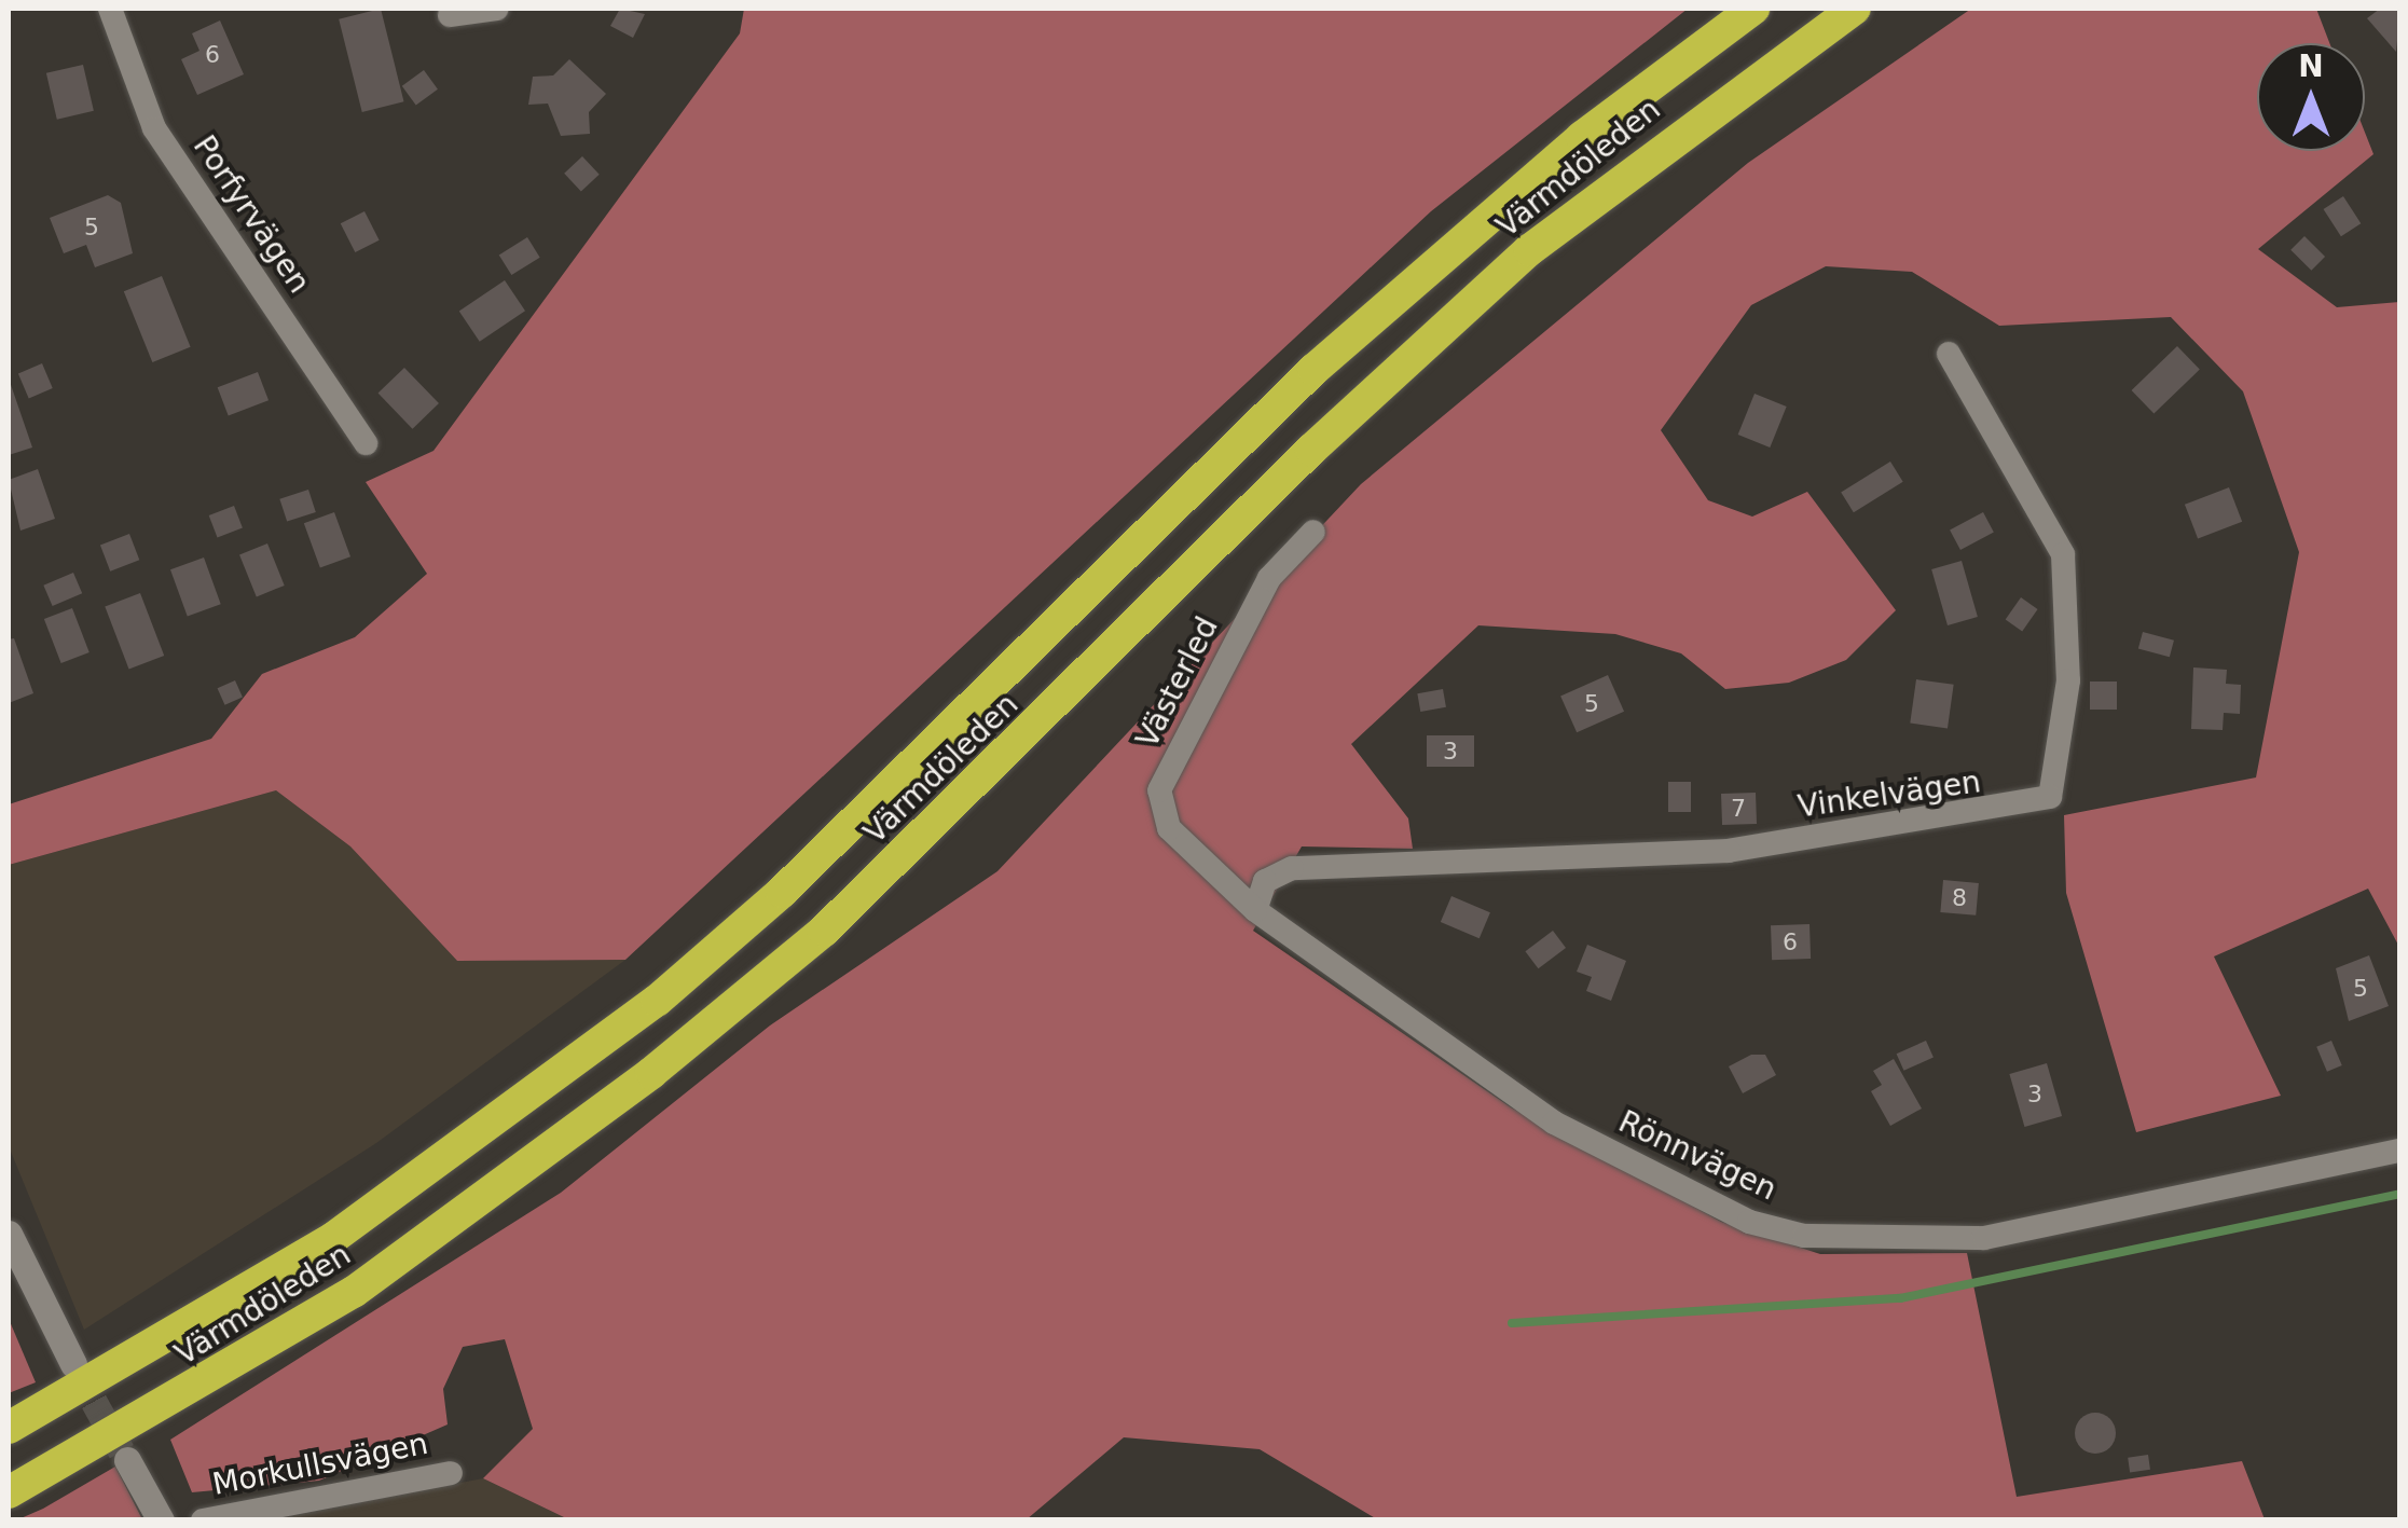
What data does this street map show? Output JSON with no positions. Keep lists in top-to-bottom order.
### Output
{
  "streets": {
    "highway": ["Värmdöleden"],
    "street": [
      "Porfyrvägen",
      "Västerled",
      "Vinkelvägen",
      "Rönnvägen",
      "Morkullsvägen"
    ]
  },
  "crossings": [
    ["Västerled", "Vinkelvägen"],
    ["Västerled", "Rönnvägen"],
    ["Vinkelvägen", "Rönnvägen"]
  ],
  "house_numbers": [
    "6",
    "5",
    "5",
    "3",
    "7",
    "8",
    "6",
    "5",
    "3"
  ],
  "north": "top"
}
